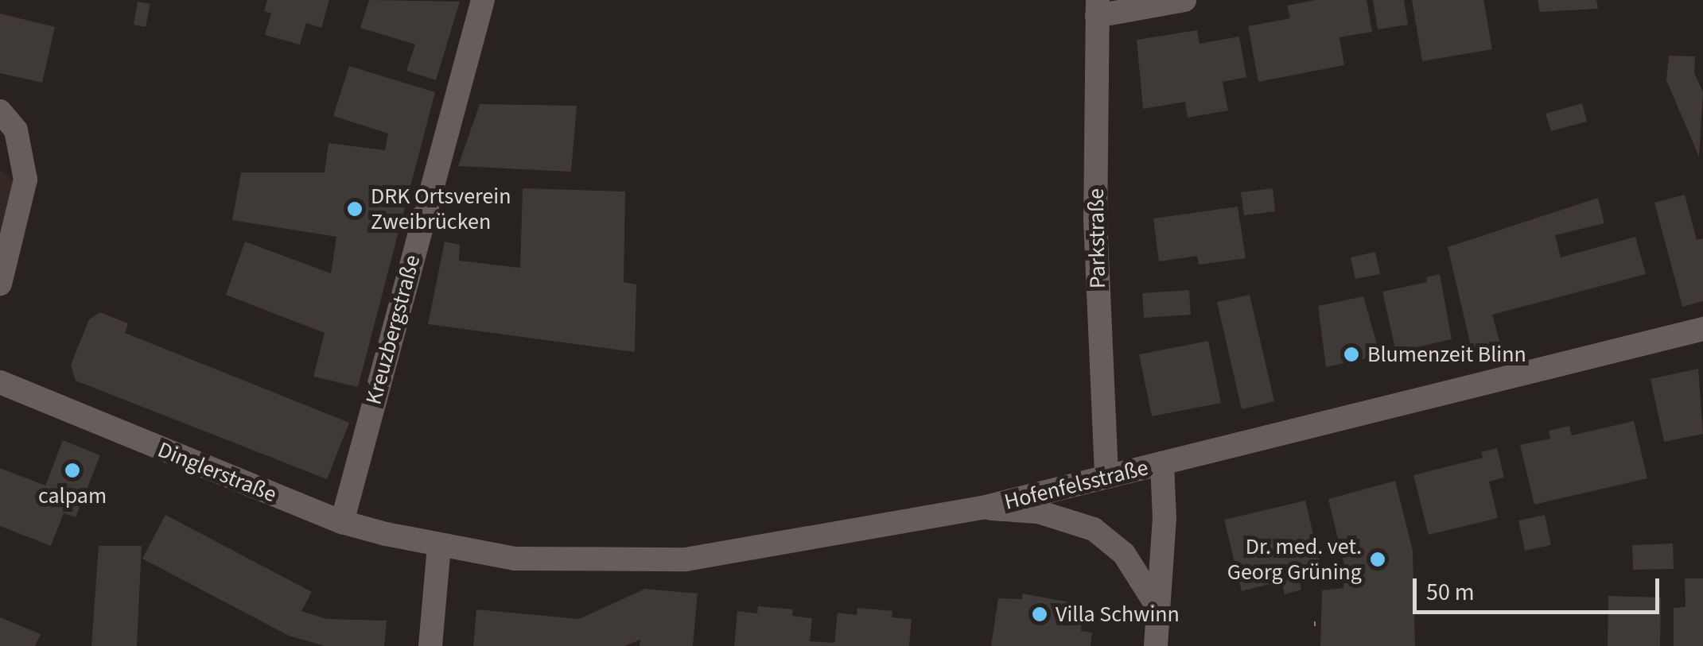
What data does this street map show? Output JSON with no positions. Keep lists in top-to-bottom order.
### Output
{
  "streets": {
    "street": [
      "Parkstraße",
      "Kreuzbergstraße",
      "Dinglerstraße",
      "Hofenfelsstraße"
    ]
  },
  "crossings": [
    ["Parkstraße", "Hofenfelsstraße"],
    ["Kreuzbergstraße", "Dinglerstraße"],
    ["Dinglerstraße", "Hofenfelsstraße"]
  ],
  "places": [
    "DRK Ortsverein Zweibrücken",
    "Blumenzeit Blinn",
    "calpam",
    "Dr. med. vet. Georg Grüning",
    "Villa Schwinn"
  ],
  "scale_bar": "50 m"
}
